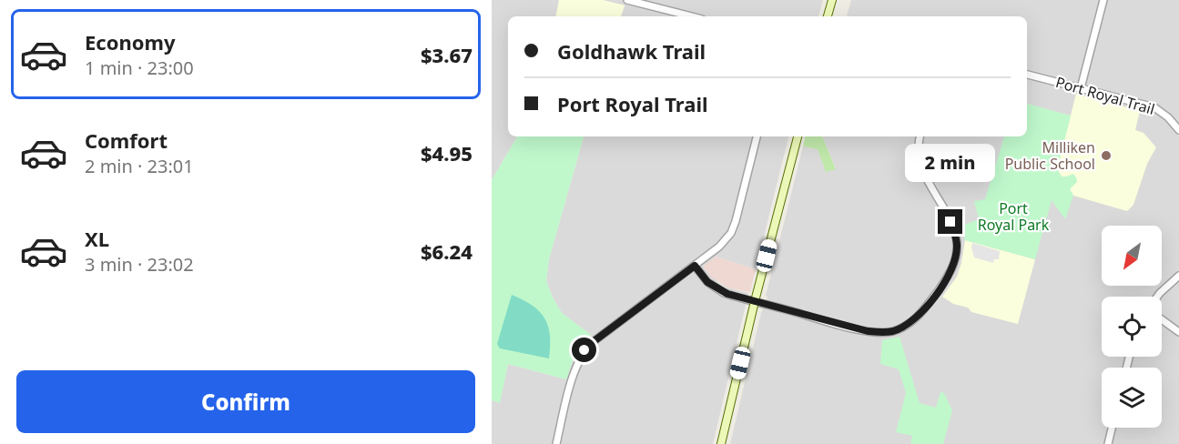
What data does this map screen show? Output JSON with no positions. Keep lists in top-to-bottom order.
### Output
{
  "streets": {
    "street": ["Port Royal Trail"]
  },
  "parks": ["Port Royal Park"],
  "places": ["Milliken Public School"],
  "north": "bottom left",
  "page": {
    "list": [
      {
        "name": "Economy",
        "note": "1 min · 23:00",
        "value": "$3.67"
      },
      {
        "name": "Comfort",
        "note": "2 min · 23:01",
        "value": "$4.95"
      },
      {
        "name": "XL",
        "note": "3 min · 23:02",
        "value": "$6.24"
      }
    ],
    "banner": ["Goldhawk Trail", "Port Royal Trail"],
    "bubble": "2 min",
    "buttons": "Confirm"
  }
}
